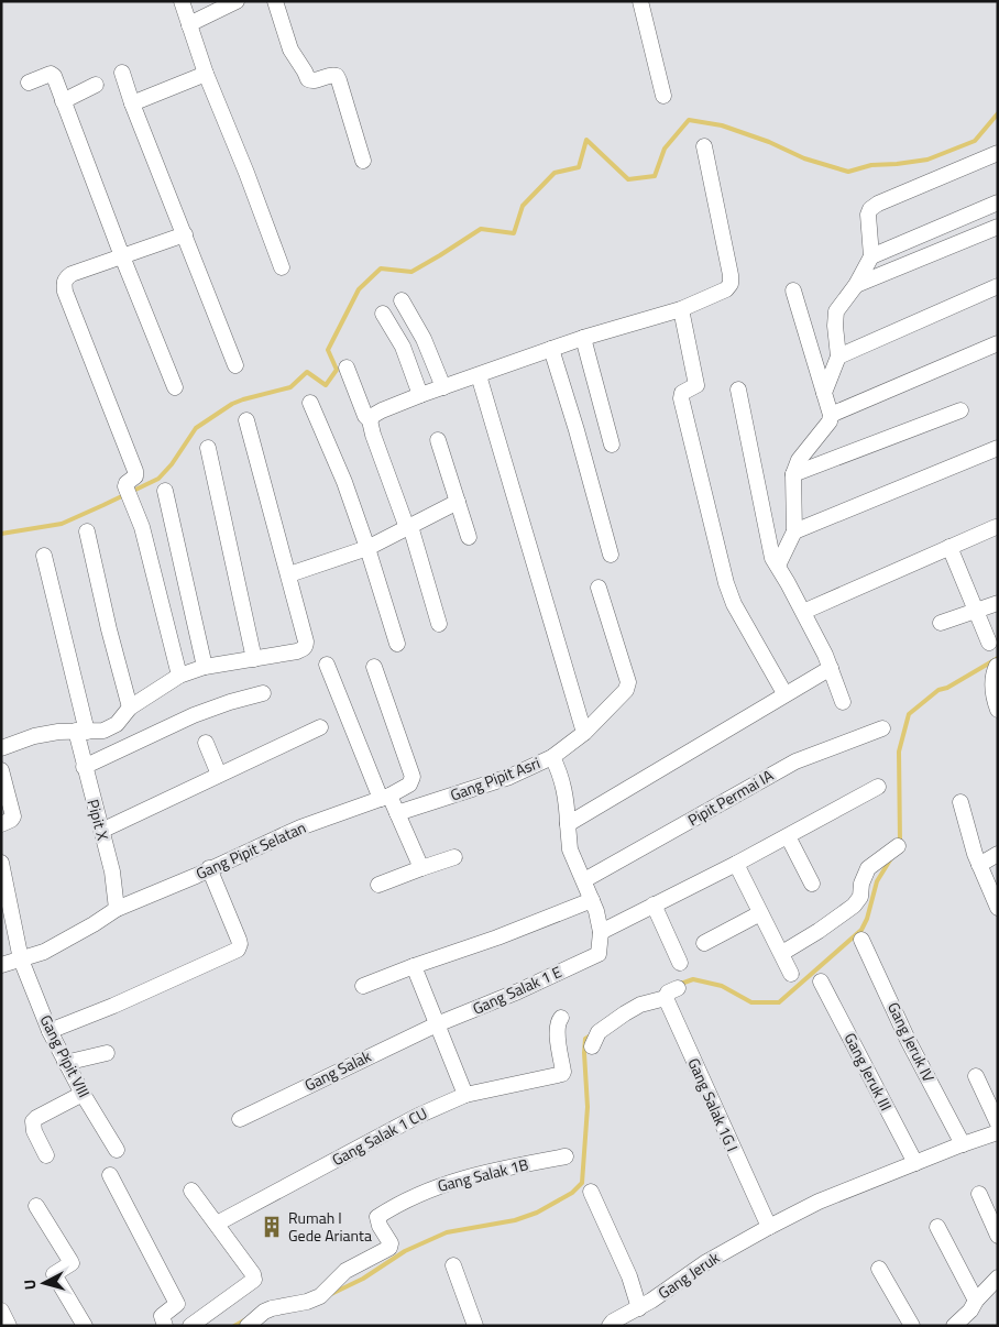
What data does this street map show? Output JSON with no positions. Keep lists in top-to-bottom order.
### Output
{
  "streets": {
    "street": [
      "Gang Pipit Asri",
      "Pipit Permai IA",
      "Pipit X",
      "Gang Pipit Selatan",
      "Gang Salak 1 E",
      "Gang Jeruk IV",
      "Gang Pipit VIII",
      "Gang Salak",
      "Gang Jeruk III",
      "Gang Salak 1G I",
      "Gang Salak 1 CU",
      "Gang Salak 1B",
      "Gang Jeruk"
    ]
  },
  "crossings": [
    ["Pipit X", "Gang Pipit Selatan"],
    ["Gang Pipit Selatan", "Gang Pipit VIII"],
    ["Gang Salak 1 E", "Gang Salak"],
    ["Gang Jeruk IV", "Gang Jeruk"],
    ["Gang Jeruk III", "Gang Jeruk"],
    ["Gang Salak 1G I", "Gang Jeruk"]
  ],
  "places": {
    "building": ["Rumah I Gede Arianta"]
  },
  "north": "left"
}
